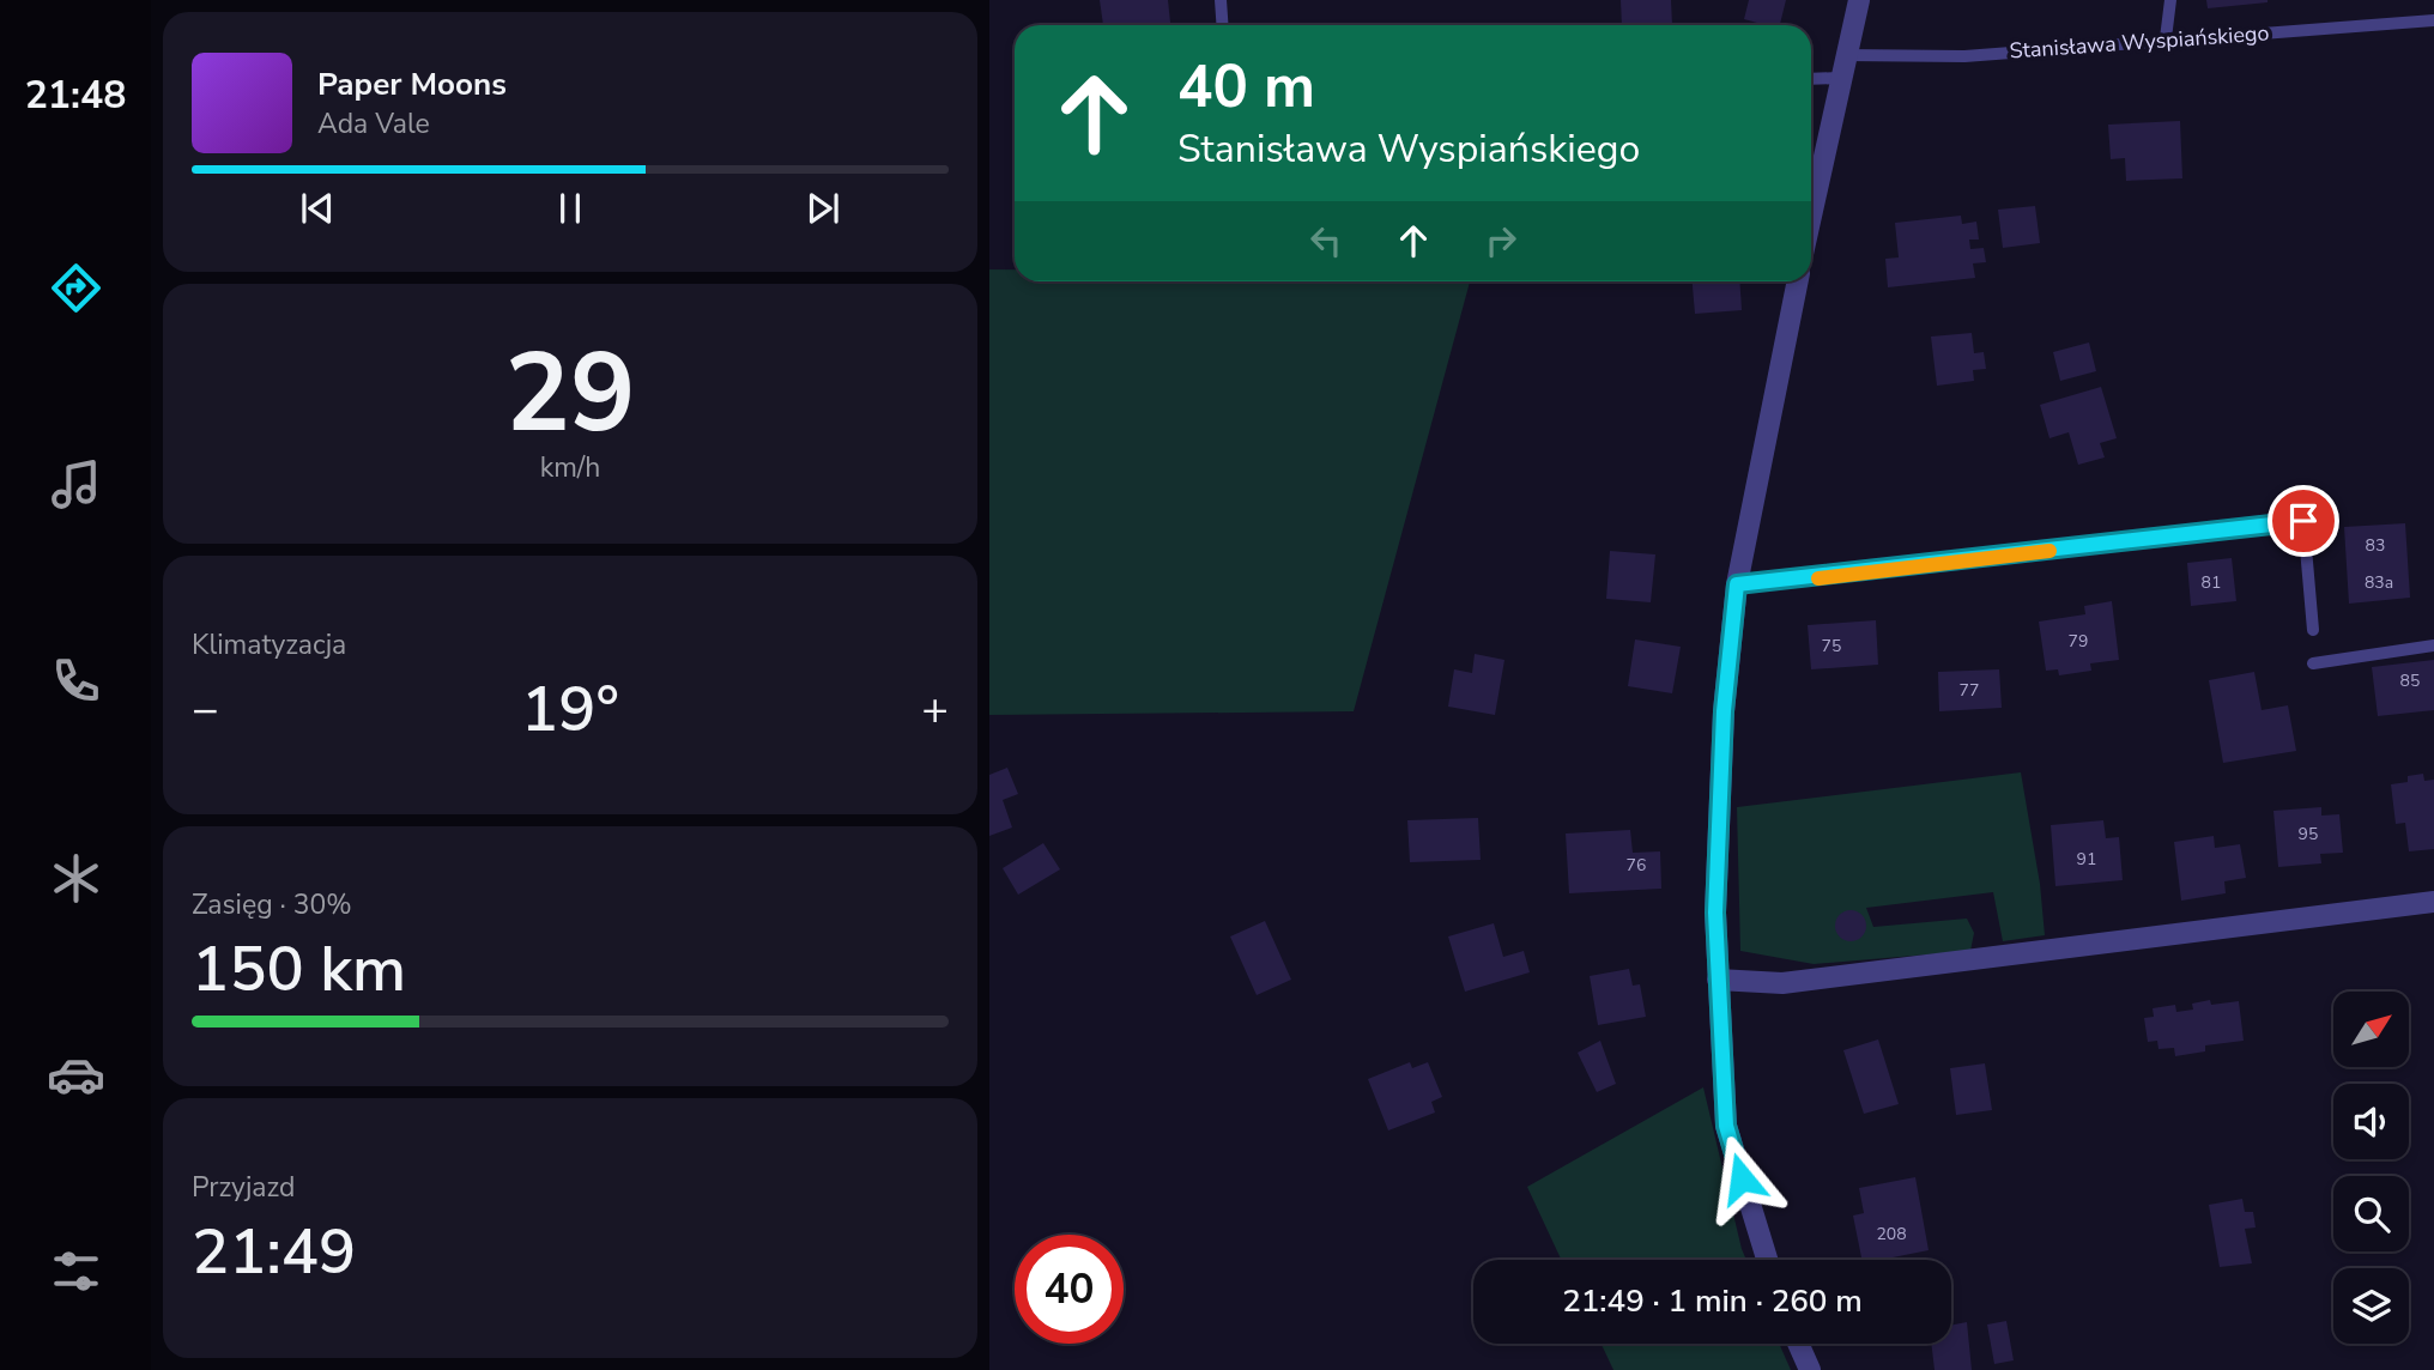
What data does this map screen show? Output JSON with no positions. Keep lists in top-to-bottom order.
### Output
{
  "streets": {
    "lane": ["Stanisława Wyspiańskiego"]
  },
  "house_numbers": [
    "83",
    "81",
    "83a",
    "79",
    "75",
    "85",
    "77",
    "95",
    "91",
    "76",
    "208"
  ],
  "north": "top right",
  "page": {
    "tabs": "21:48",
    "turn": ["40 m", "Stanisława Wyspiańskiego"],
    "song": ["Paper Moons", "Ada Vale"],
    "tile": [
      ["29", "km/h"],
      "Klimatyzacja",
      ["Zasięg · 30%", "150 km"],
      ["Przyjazd", "21:49"]
    ],
    "heat": ["−", "19°", "+"],
    "limit": "40",
    "trip": "21:49 · 1 min · 260 m"
  }
}
